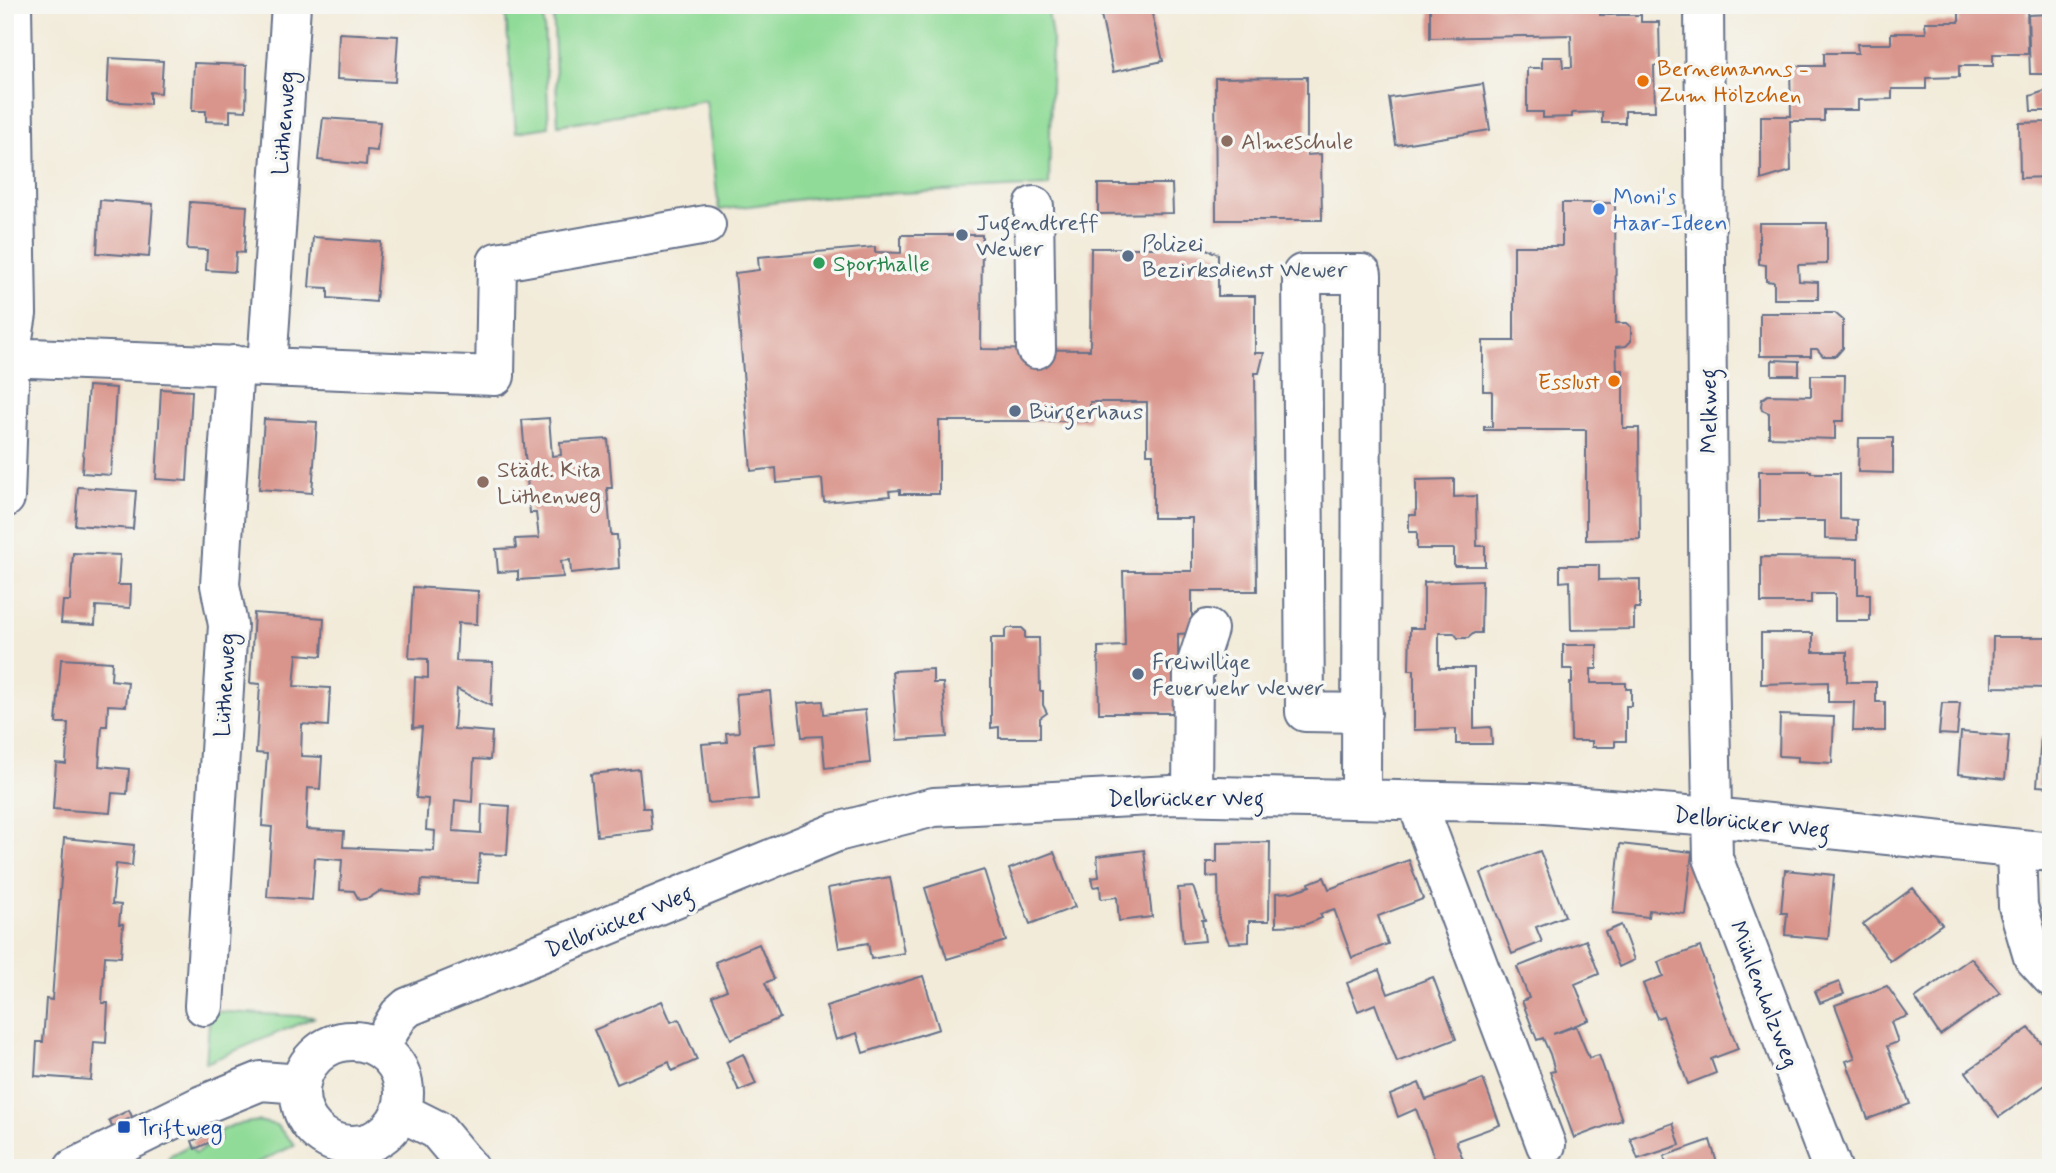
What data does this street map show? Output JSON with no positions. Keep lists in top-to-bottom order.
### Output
{
  "streets": {
    "street": [
      "Lüthenweg",
      "Melkweg",
      "Delbrücker Weg",
      "Mühlenholzweg"
    ]
  },
  "crossings": [
    ["Melkweg", "Delbrücker Weg"],
    ["Melkweg", "Mühlenholzweg"],
    ["Delbrücker Weg", "Mühlenholzweg"]
  ],
  "places": {
    "other": [
      "Bernemanns - Zum Hölzchen",
      "Almeschule",
      "Moni's Haar-Ideen",
      "Jugendtreff Wewer",
      "Polizei Bezirksdienst Wewer",
      "Sporthalle",
      "Esslust",
      "Bürgerhaus",
      "Städt. Kita Lüthenweg",
      "Freiwillige Feuerwehr Wewer"
    ],
    "transit": ["Triftweg"]
  }
}
